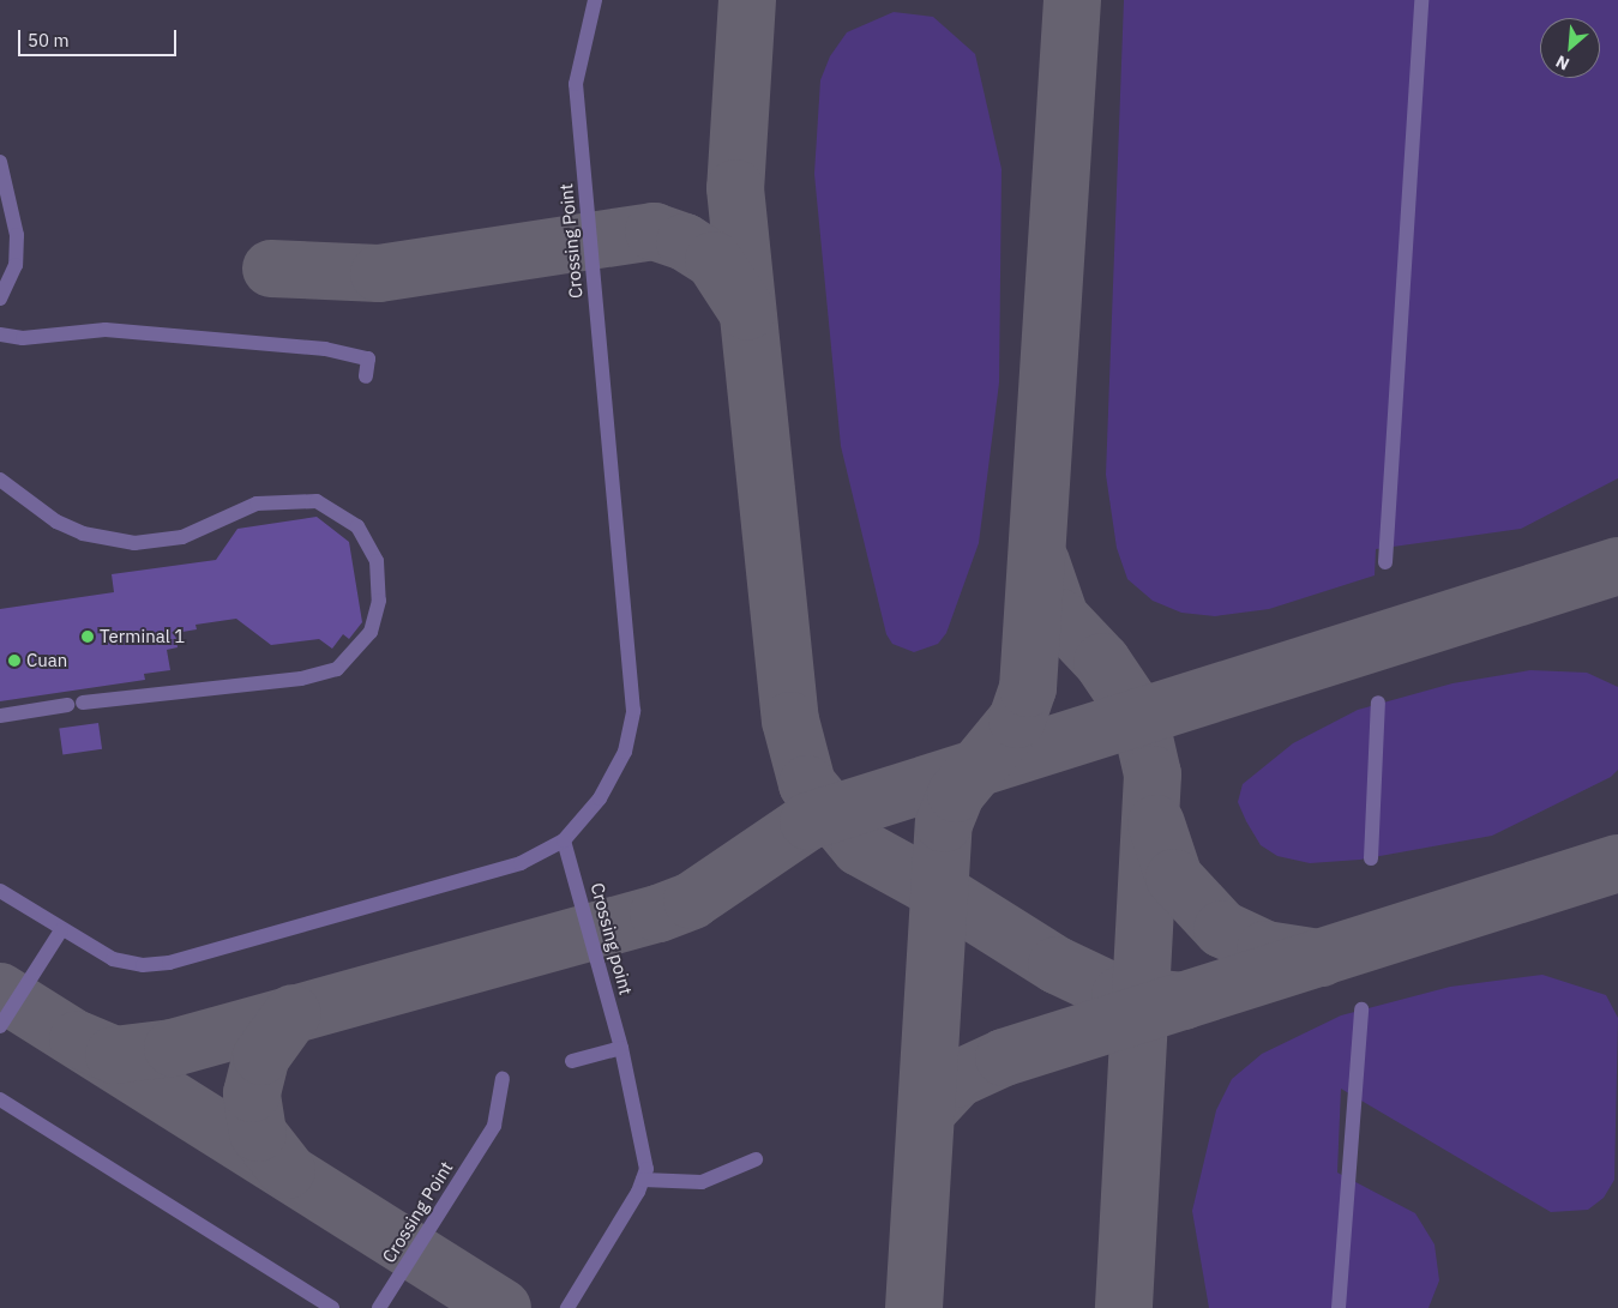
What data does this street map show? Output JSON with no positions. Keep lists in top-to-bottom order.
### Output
{
  "streets": {
    "lane": ["Crossing Point", "Crossing point"]
  },
  "crossings": [
    ["Crossing Point", "Crossing point"]
  ],
  "places": ["Terminal 1", "Cuan"],
  "scale_bar": "50 m",
  "north": "bottom left"
}
